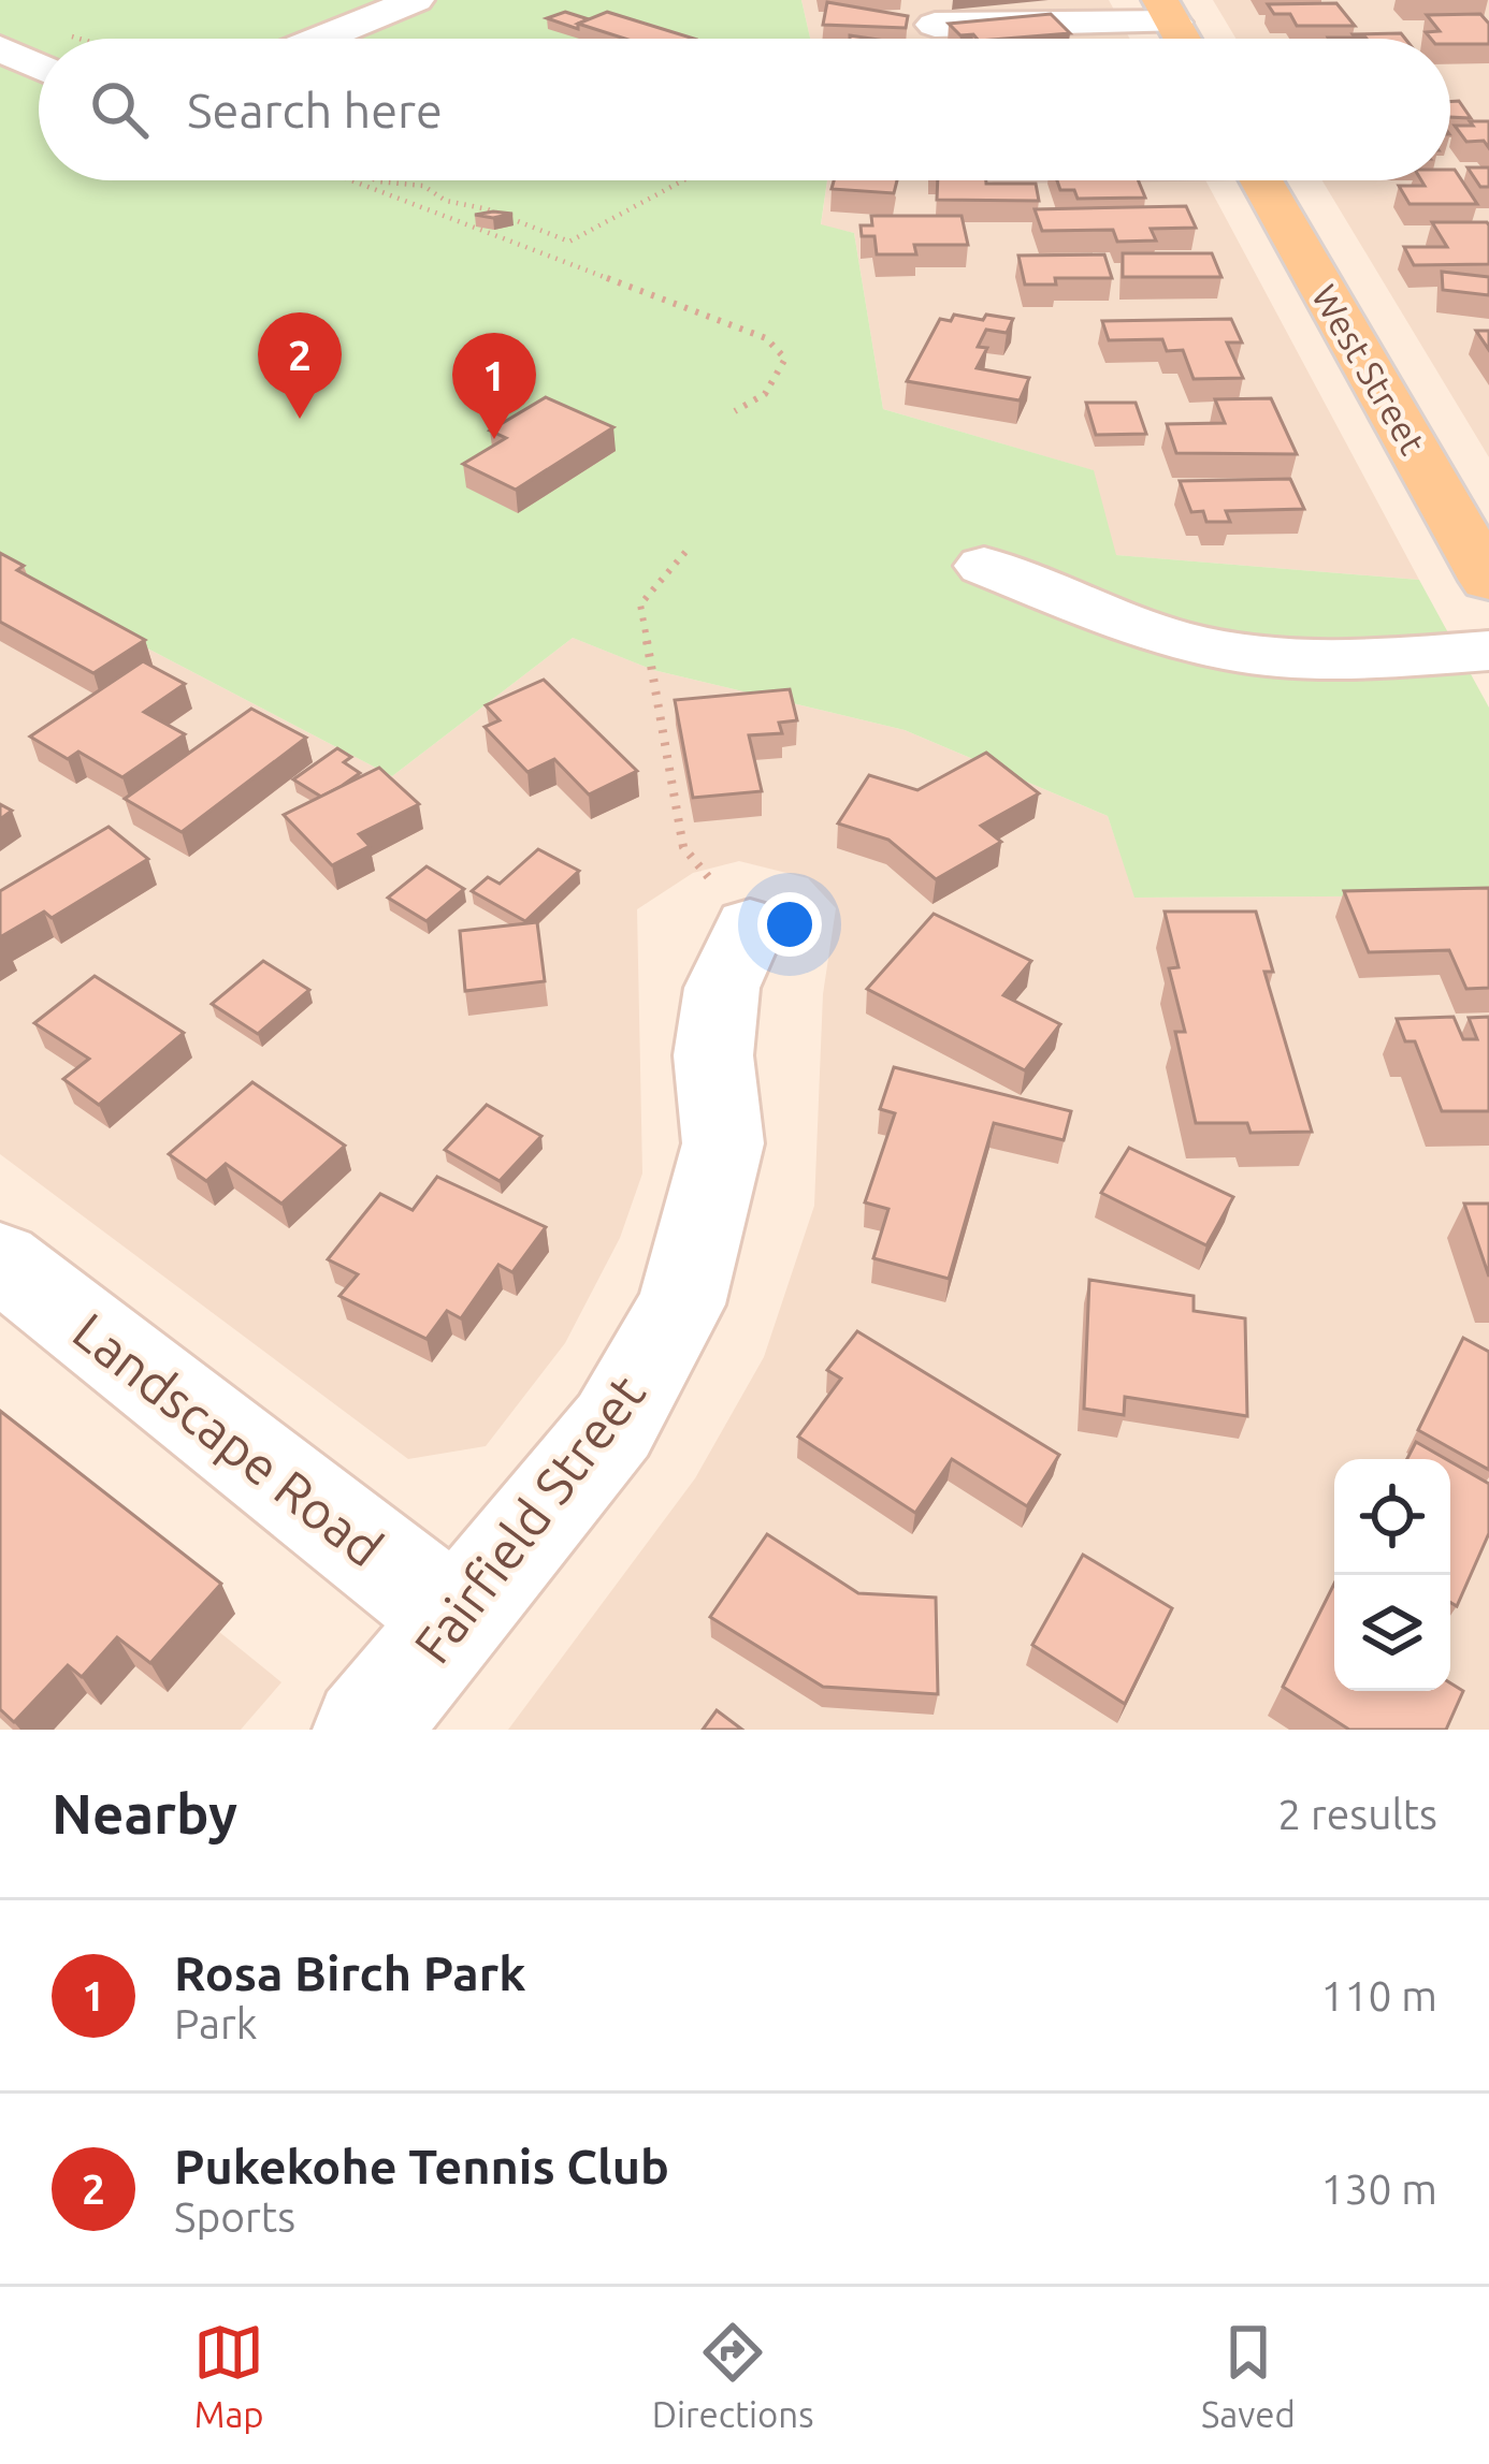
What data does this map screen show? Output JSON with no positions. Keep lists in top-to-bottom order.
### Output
{
  "streets": {
    "main road": ["West Street"],
    "street": ["Landscape Road", "Fairfield Street"]
  },
  "crossings": [
    ["Landscape Road", "Fairfield Street"]
  ],
  "page": {
    "search": "Search here",
    "pins": ["2", "1"],
    "heading": ["Nearby", "2 results"],
    "list": [
      {
        "mark": "1",
        "name": "Rosa Birch Park",
        "note": "Park",
        "value": "110 m"
      },
      {
        "mark": "2",
        "name": "Pukekohe Tennis Club",
        "note": "Sports",
        "value": "130 m"
      }
    ],
    "nav": ["Map", "Directions", "Saved"]
  }
}
